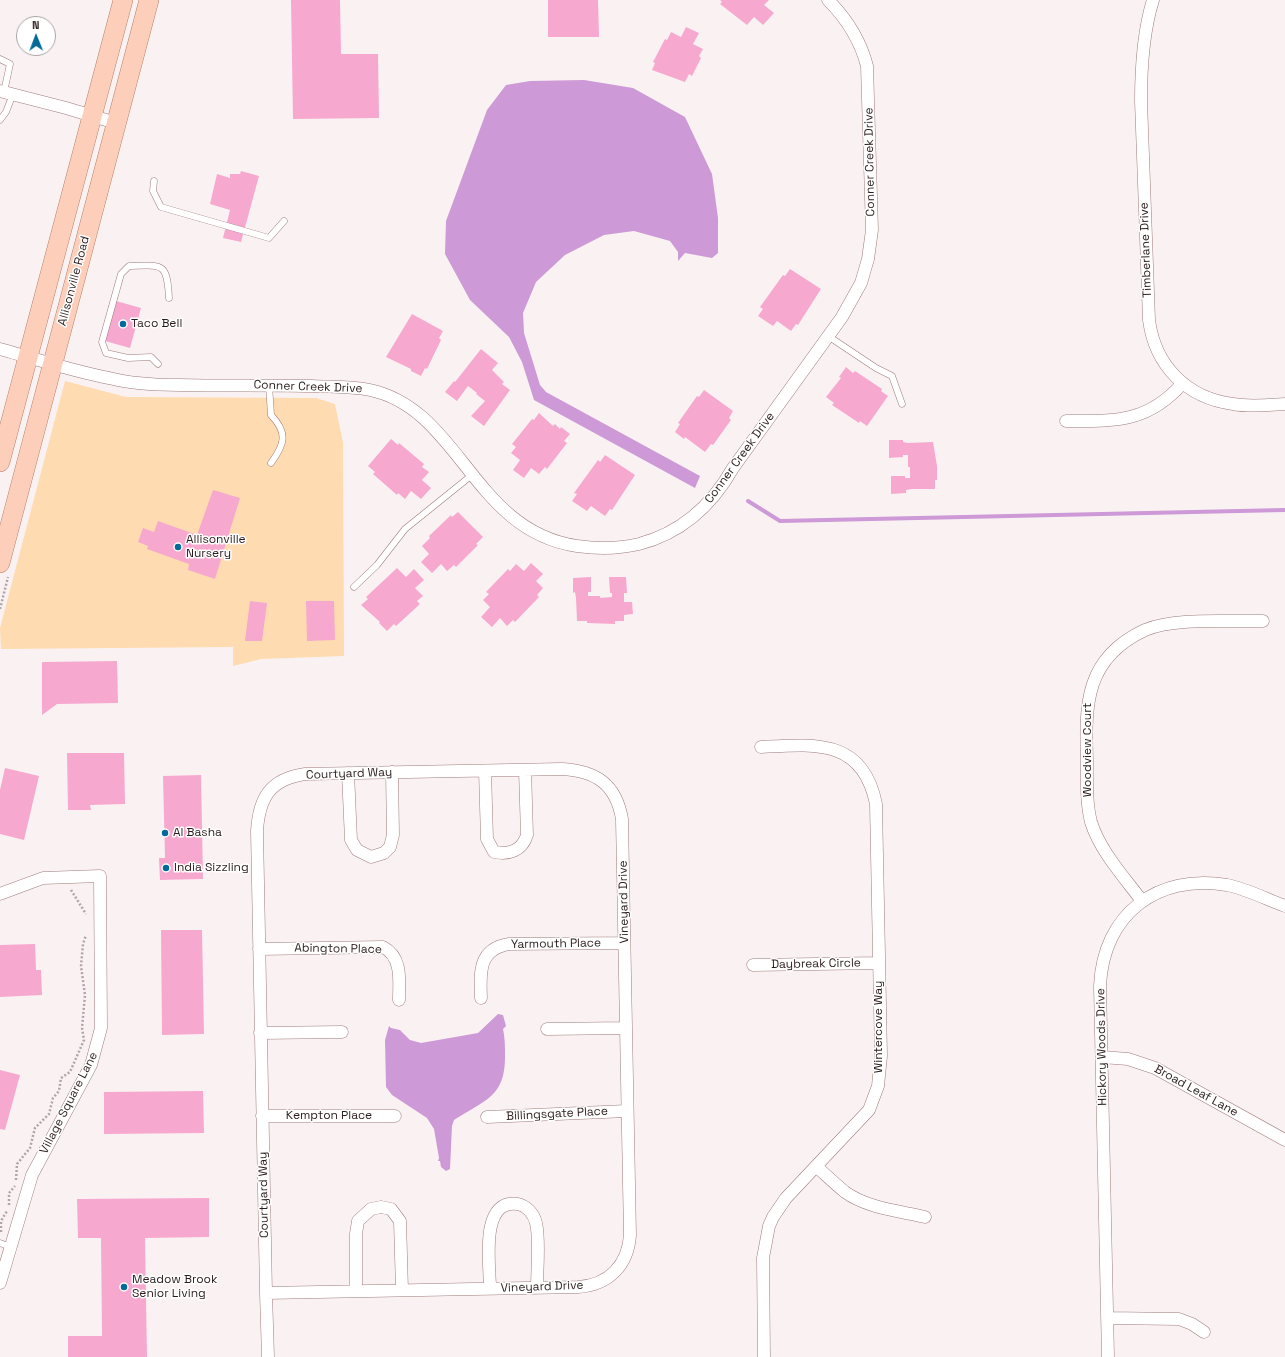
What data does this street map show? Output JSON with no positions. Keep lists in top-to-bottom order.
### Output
{
  "streets": {
    "main road": ["Allisonville Road"],
    "street": [
      "Conner Creek Drive",
      "Timberlane Drive",
      "Woodview Court",
      "Courtyard Way",
      "Vineyard Drive",
      "Yarmouth Place",
      "Abington Place",
      "Daybreak Circle",
      "Wintercove Way",
      "Hickory Woods Drive",
      "Broad Leaf Lane",
      "Village Square Lane",
      "Billingsgate Place",
      "Kempton Place"
    ]
  },
  "crossings": [
    ["Conner Creek Drive", "Allisonville Road"],
    ["Woodview Court", "Hickory Woods Drive"],
    ["Courtyard Way", "Vineyard Drive"],
    ["Courtyard Way", "Abington Place"],
    ["Courtyard Way", "Kempton Place"],
    ["Vineyard Drive", "Yarmouth Place"],
    ["Vineyard Drive", "Billingsgate Place"],
    ["Daybreak Circle", "Wintercove Way"],
    ["Hickory Woods Drive", "Broad Leaf Lane"]
  ],
  "places": [
    "Taco Bell",
    "Allisonville Nursery",
    "Al Basha",
    "India Sizzling",
    "Meadow Brook Senior Living"
  ],
  "north": "top"
}
